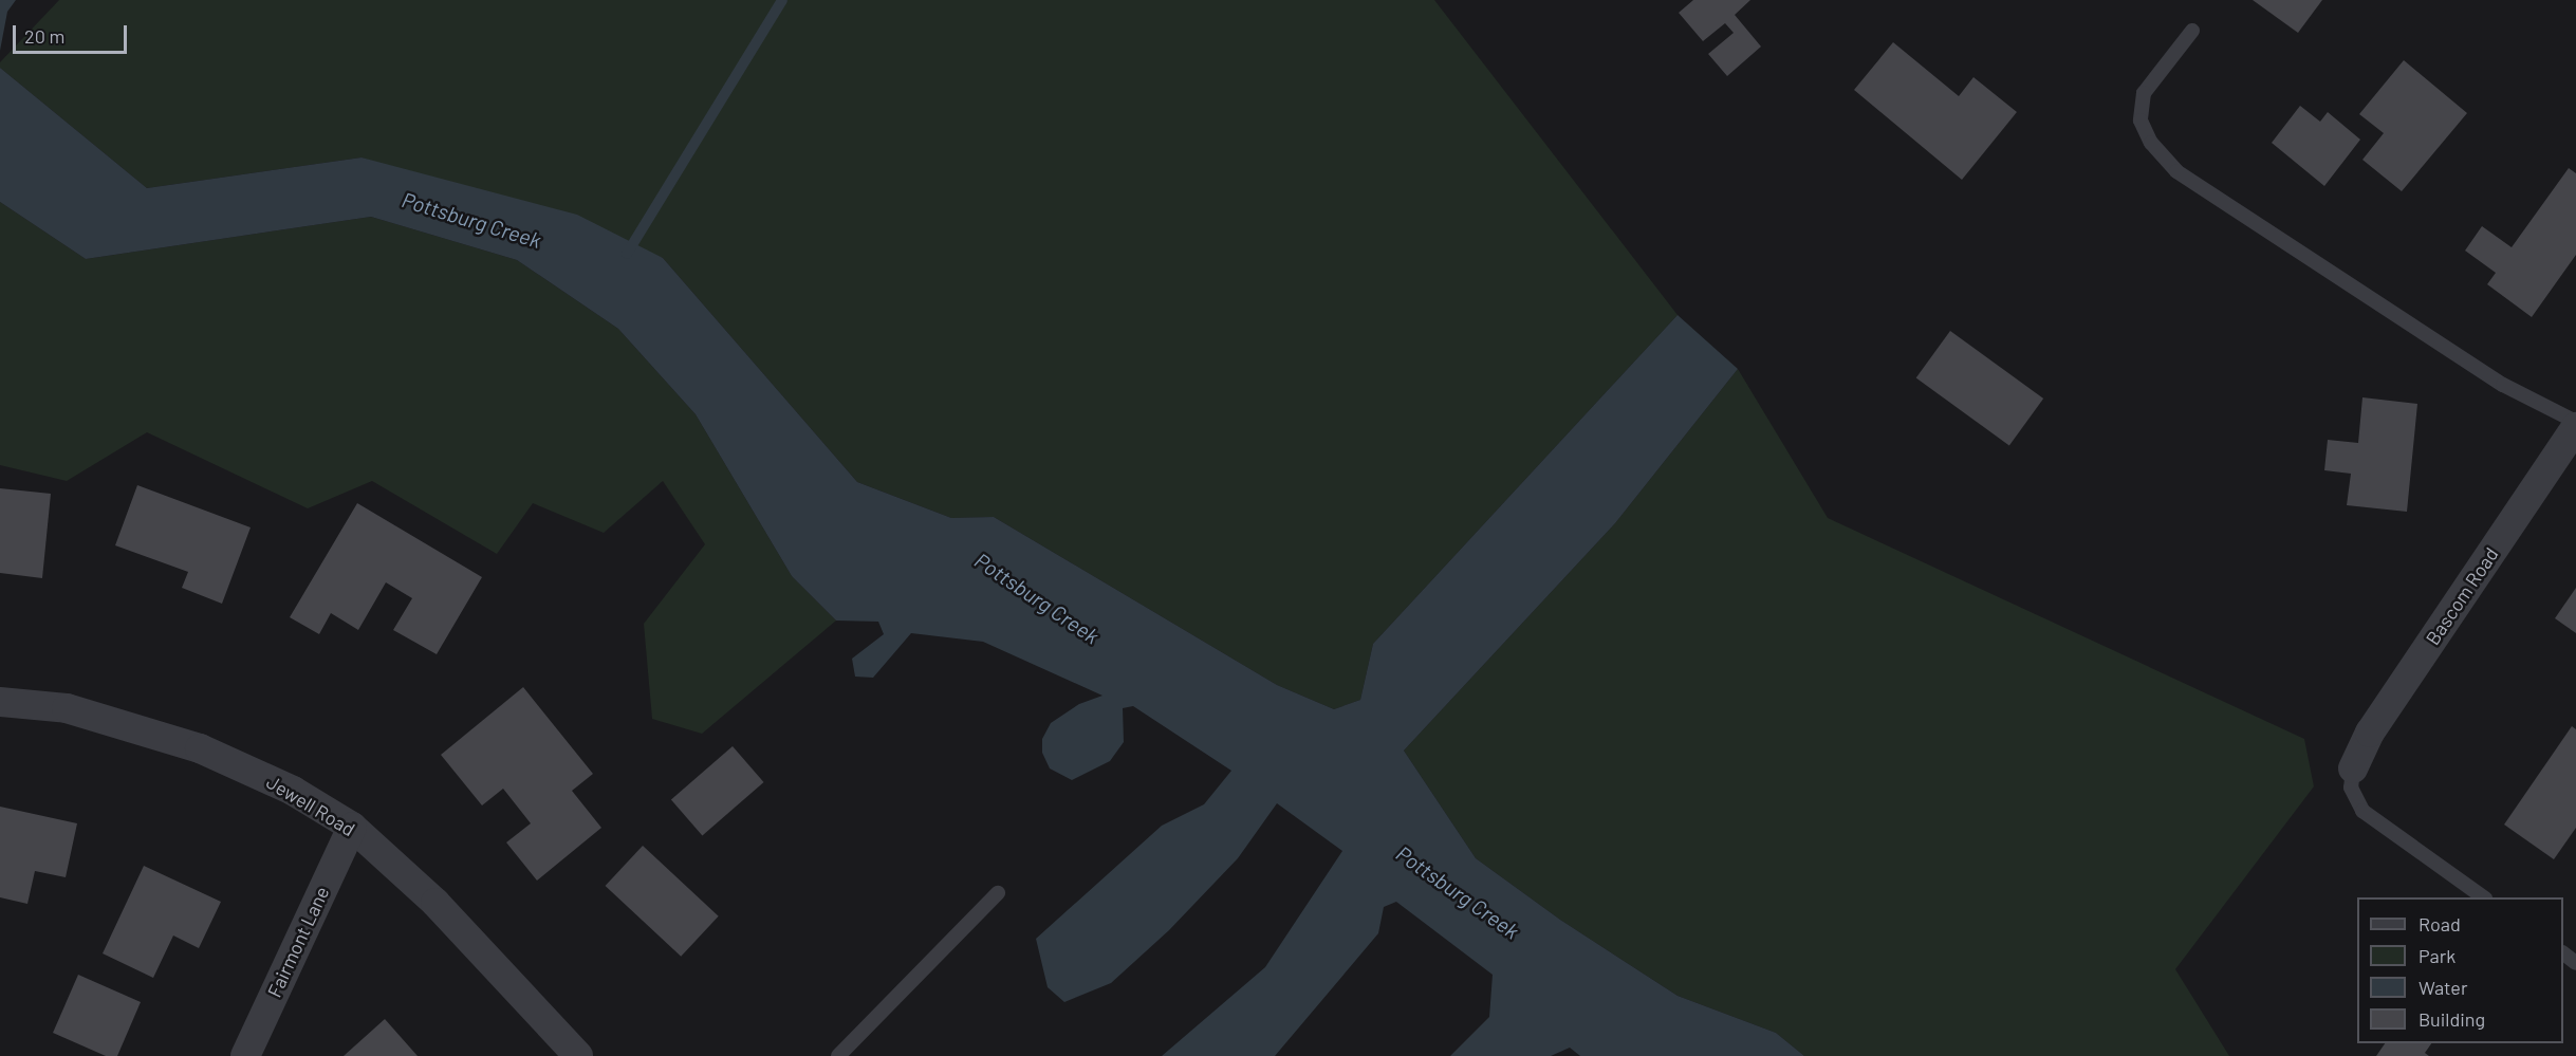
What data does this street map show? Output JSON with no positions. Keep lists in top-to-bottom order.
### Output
{
  "streets": {
    "street": ["Bascom Road", "Jewell Road", "Fairmont Lane"]
  },
  "crossings": [
    ["Jewell Road", "Fairmont Lane"]
  ],
  "water": ["Pottsburg Creek"],
  "legend": [
    "Road",
    "Park",
    "Water",
    "Building"
  ],
  "scale_bar": "20 m"
}
